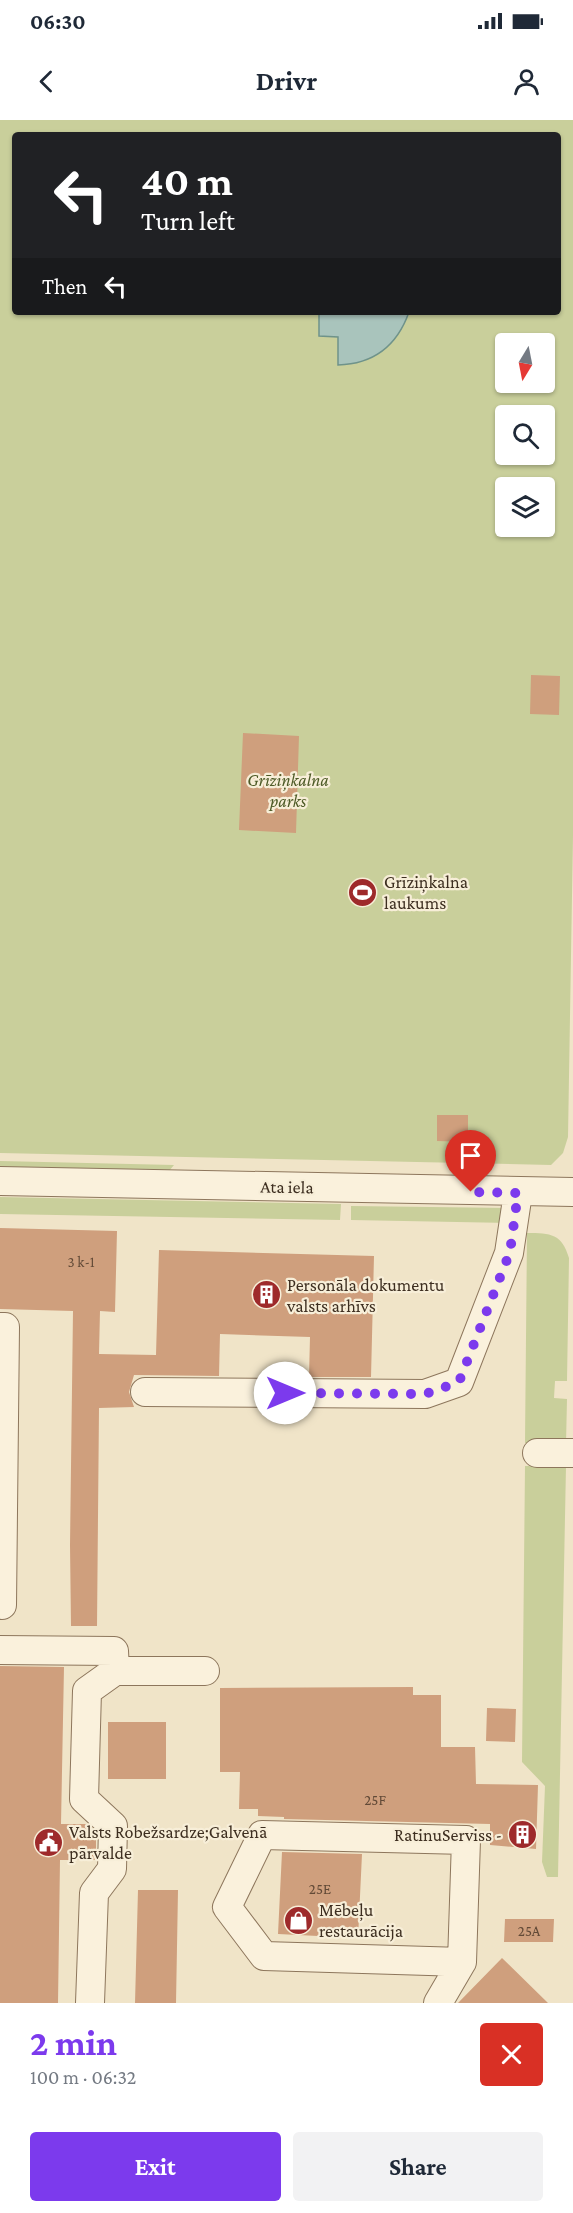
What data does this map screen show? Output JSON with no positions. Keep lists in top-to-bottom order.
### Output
{
  "streets": {
    "street": ["Ata iela"]
  },
  "parks": ["Grīziņkalna parks"],
  "places": {
    "sports": ["Grīziņkalna laukums"],
    "building": ["Personāla dokumentu valsts arhīvs", "RatinuServiss -"],
    "public building": ["Valsts Robežsardze;Galvenā pārvalde"],
    "shop": ["Mēbeļu restaurācija"]
  },
  "house_numbers": [
    "3 k-1",
    "25F",
    "25E",
    "25A"
  ],
  "north": "bottom",
  "page": {
    "status": "06:30",
    "header": "Drivr",
    "turn": ["40 m", "Turn left"],
    "then": "Then",
    "heading": ["2 min", "100 m · 06:32"],
    "buttons": ["Exit", "Share"]
  }
}
